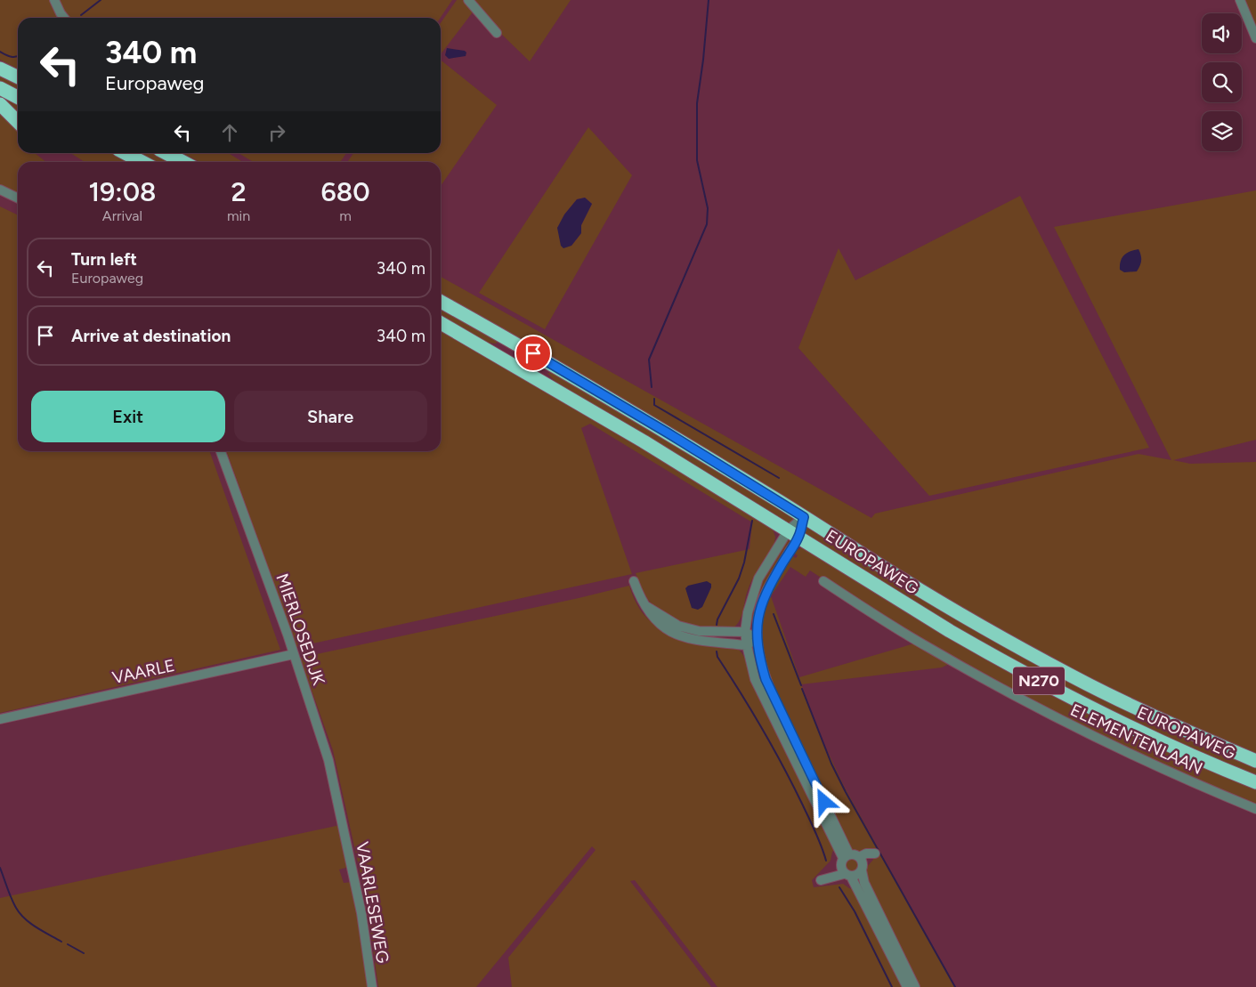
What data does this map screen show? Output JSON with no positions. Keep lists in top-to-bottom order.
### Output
{
  "streets": {
    "highway": ["EUROPAWEG", "N270"],
    "street": [
      "MIERLOSEDIJK",
      "VAARLE",
      "ELEMENTENLAAN",
      "VAARLESEWEG"
    ]
  },
  "crossings": [
    ["MIERLOSEDIJK", "VAARLE"],
    ["MIERLOSEDIJK", "VAARLESEWEG"]
  ],
  "page": {
    "turn": ["340 m", "Europaweg"],
    "eta": [
      "19:08",
      "Arrival",
      "2",
      "min",
      "680",
      "m"
    ],
    "list": [
      {
        "name": "Turn left",
        "note": "Europaweg",
        "value": "340 m"
      },
      {
        "name": "Arrive at destination",
        "value": "340 m"
      }
    ],
    "buttons": ["Exit", "Share"]
  }
}
